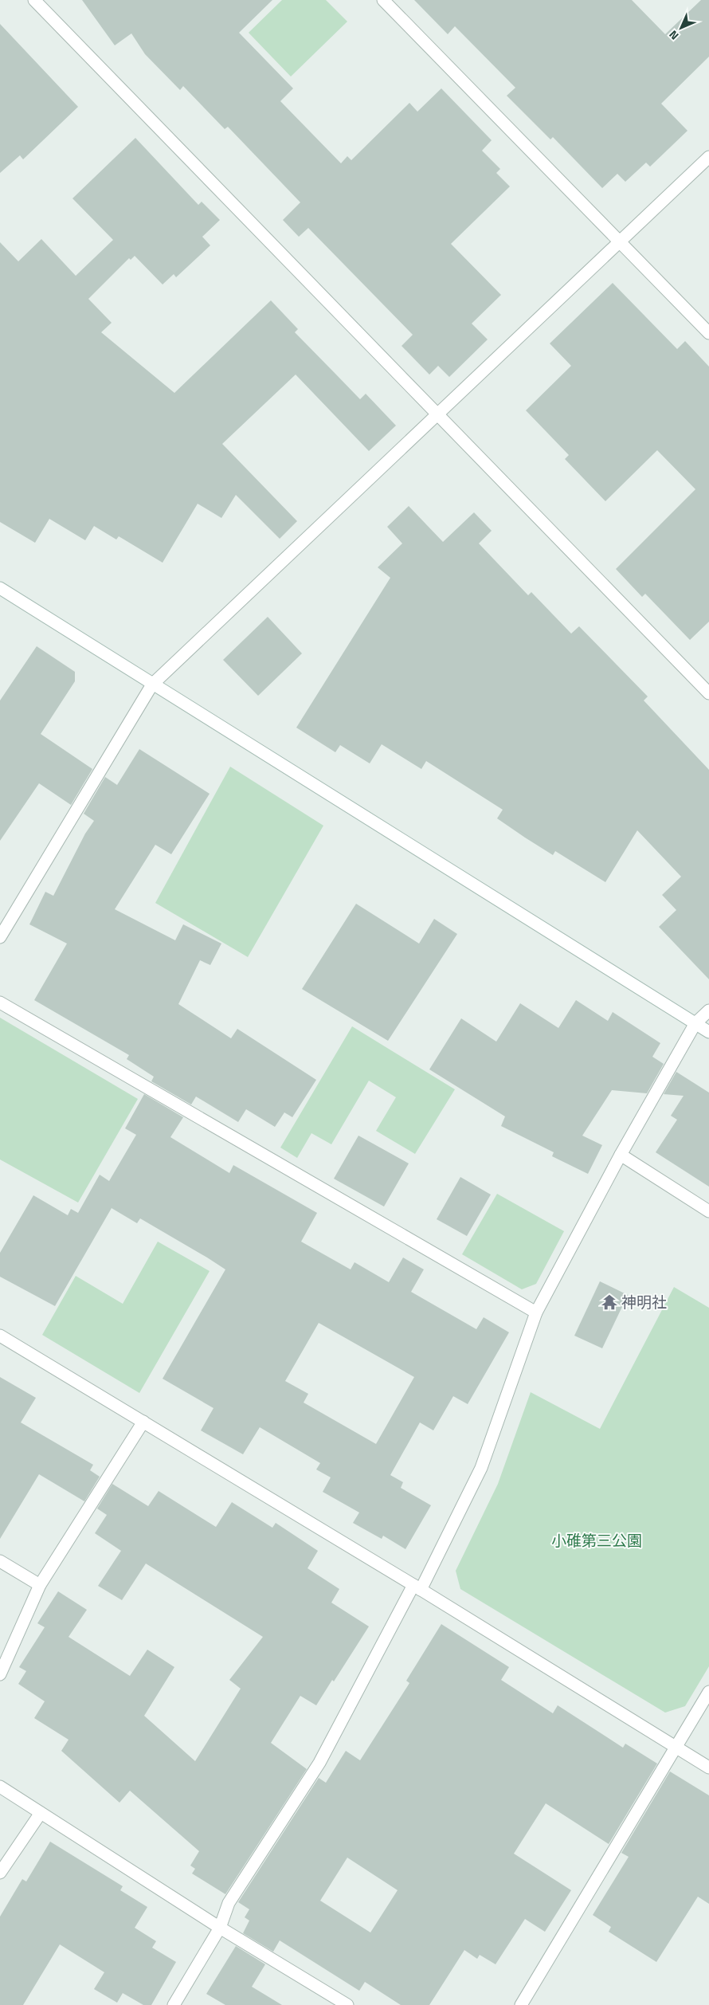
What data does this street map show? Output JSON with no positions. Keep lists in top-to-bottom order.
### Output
{
  "parks": ["小碓第三公園"],
  "places": {
    "temple": ["神明社"]
  },
  "north": "bottom left"
}
